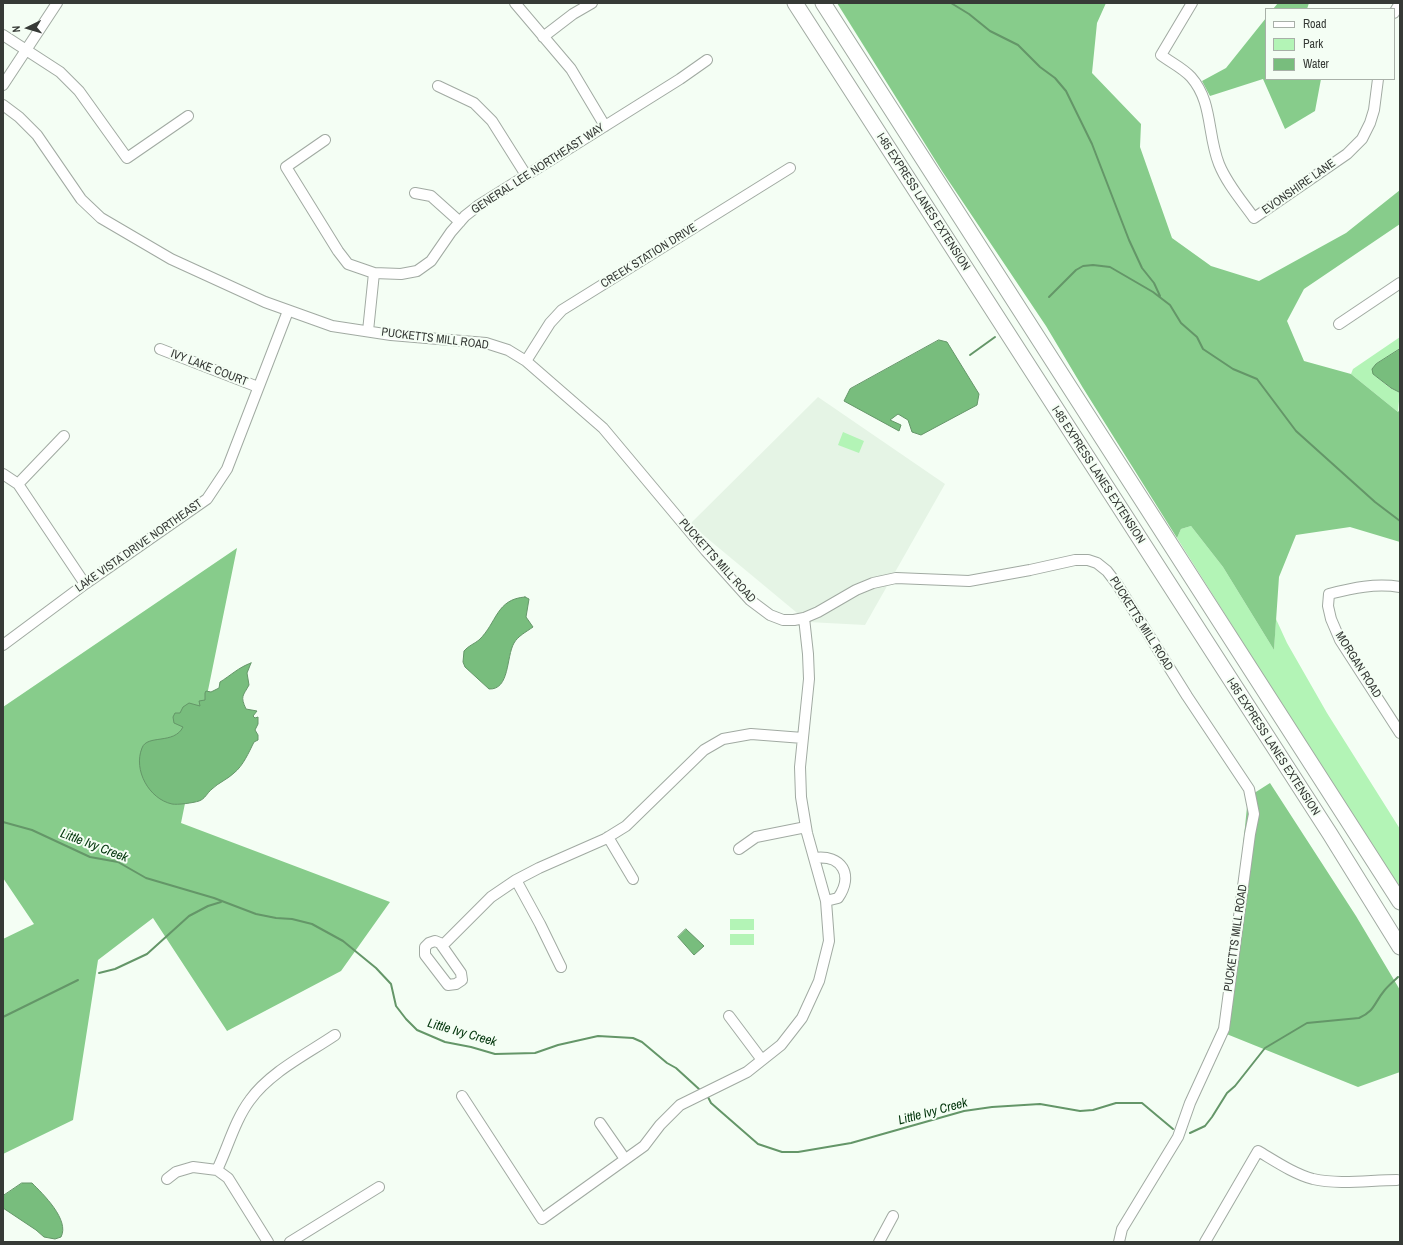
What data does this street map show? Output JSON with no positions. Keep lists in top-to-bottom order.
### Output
{
  "streets": {
    "highway": ["I-85 EXPRESS LANES EXTENSION"],
    "street": [
      "GENERAL LEE NORTHEAST WAY",
      "EVONSHIRE LANE",
      "CREEK STATION DRIVE",
      "PUCKETTS MILL ROAD",
      "IVY LAKE COURT",
      "LAKE VISTA DRIVE NORTHEAST",
      "MORGAN ROAD"
    ]
  },
  "crossings": [
    ["CREEK STATION DRIVE", "PUCKETTS MILL ROAD"],
    ["PUCKETTS MILL ROAD", "LAKE VISTA DRIVE NORTHEAST"],
    ["IVY LAKE COURT", "LAKE VISTA DRIVE NORTHEAST"]
  ],
  "water": ["Little Ivy Creek"],
  "legend": ["Road", "Park", "Water"],
  "north": "left"
}
